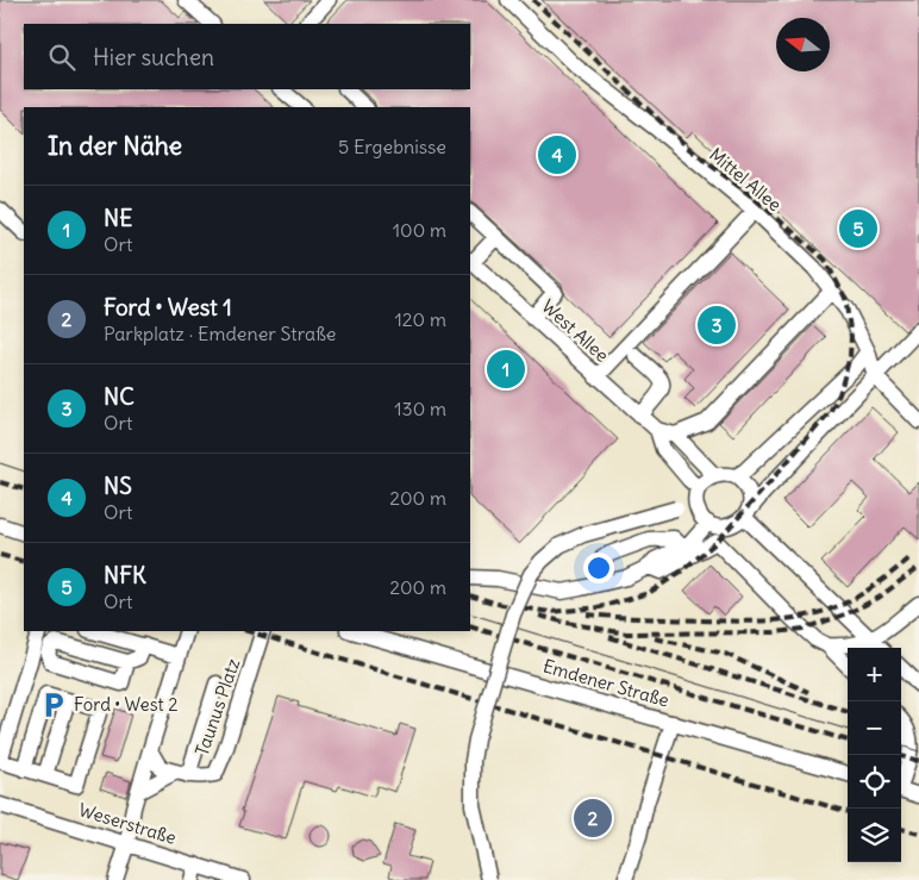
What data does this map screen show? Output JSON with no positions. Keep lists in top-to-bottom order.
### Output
{
  "streets": {
    "street": [
      "Mittel Allee",
      "West Allee",
      "Emdener Straße",
      "Taunus Platz",
      "Weserstraße"
    ]
  },
  "places": {
    "parking": ["Ford • West 2"]
  },
  "north": "left",
  "page": {
    "search": "Hier suchen",
    "heading": ["In der Nähe", "5 Ergebnisse"],
    "pins": [
      "4",
      "5",
      "3",
      "1",
      "2"
    ],
    "list": [
      {
        "mark": "1",
        "name": "NE",
        "note": "Ort",
        "value": "100 m"
      },
      {
        "mark": "2",
        "name": "Ford • West 1",
        "note": "Parkplatz · Emdener Straße",
        "value": "120 m"
      },
      {
        "mark": "3",
        "name": "NC",
        "note": "Ort",
        "value": "130 m"
      },
      {
        "mark": "4",
        "name": "NS",
        "note": "Ort",
        "value": "200 m"
      },
      {
        "mark": "5",
        "name": "NFK",
        "note": "Ort",
        "value": "200 m"
      }
    ],
    "map_buttons": ["+", "−"]
  }
}
